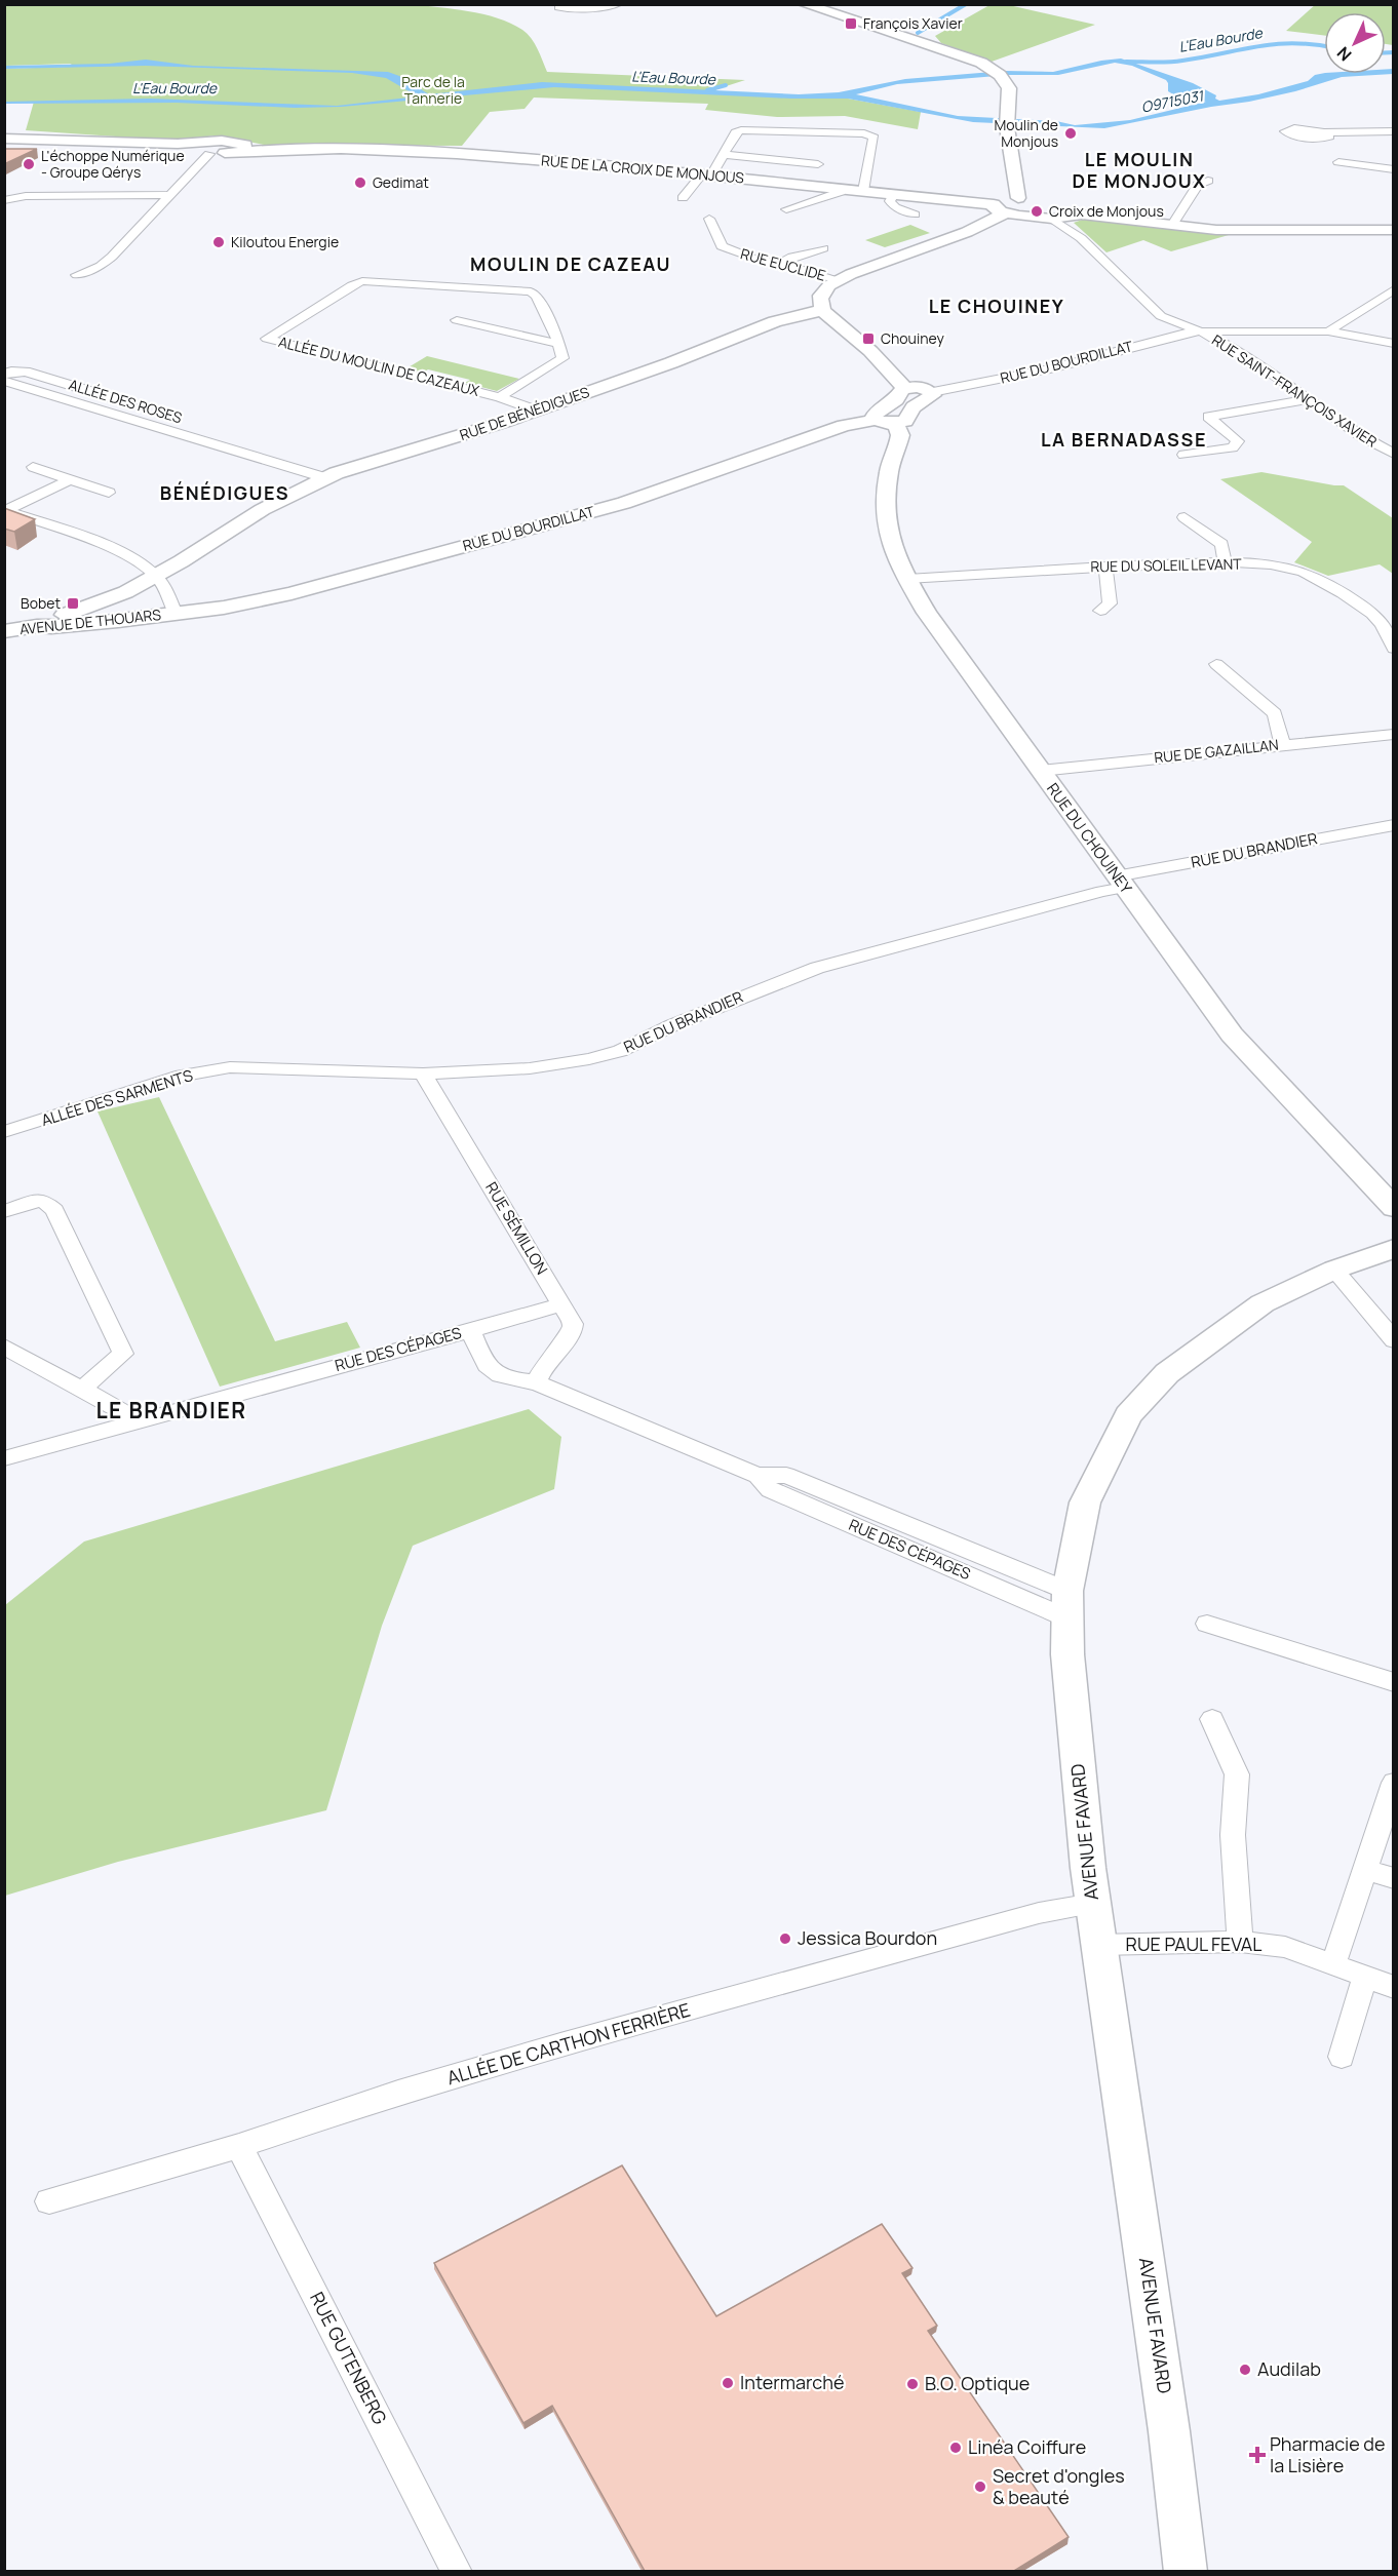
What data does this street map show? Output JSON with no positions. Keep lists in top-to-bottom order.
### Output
{
  "streets": {
    "street": [
      "RUE DE LA CROIX DE MONJOUS",
      "RUE EUCLIDE",
      "RUE DU BOURDILLAT",
      "ALLÉE DU MOULIN DE CAZEAUX",
      "RUE SAINT-FRANÇOIS XAVIER",
      "ALLÉE DES ROSES",
      "RUE DE BÉNÉDIGUES",
      "RUE DU SOLEIL LEVANT",
      "AVENUE DE THOUARS",
      "RUE DE GAZAILLAN",
      "RUE DU CHOUINEY",
      "RUE DU BRANDIER",
      "ALLÉE DES SARMENTS",
      "RUE SÉMILLON",
      "RUE DES CÉPAGES",
      "AVENUE FAVARD",
      "RUE PAUL FEVAL",
      "ALLÉE DE CARTHON FERRIÈRE",
      "RUE GUTENBERG"
    ]
  },
  "crossings": [
    ["RUE DE LA CROIX DE MONJOUS", "RUE SAINT-FRANÇOIS XAVIER"],
    ["RUE DU BOURDILLAT", "RUE SAINT-FRANÇOIS XAVIER"],
    ["RUE DU BOURDILLAT", "AVENUE DE THOUARS"],
    ["ALLÉE DU MOULIN DE CAZEAUX", "RUE DE BÉNÉDIGUES"],
    ["ALLÉE DES ROSES", "RUE DE BÉNÉDIGUES"],
    ["RUE DE BÉNÉDIGUES", "AVENUE DE THOUARS"],
    ["RUE DU SOLEIL LEVANT", "RUE DU CHOUINEY"],
    ["RUE DE GAZAILLAN", "RUE DU CHOUINEY"],
    ["RUE DU CHOUINEY", "RUE DU BRANDIER"],
    ["RUE DU BRANDIER", "ALLÉE DES SARMENTS"],
    ["RUE DU BRANDIER", "RUE SÉMILLON"],
    ["RUE SÉMILLON", "RUE DES CÉPAGES"],
    ["RUE DES CÉPAGES", "AVENUE FAVARD"],
    ["AVENUE FAVARD", "RUE PAUL FEVAL"],
    ["AVENUE FAVARD", "ALLÉE DE CARTHON FERRIÈRE"],
    ["ALLÉE DE CARTHON FERRIÈRE", "RUE GUTENBERG"]
  ],
  "districts": [
    "LE MOULIN DE MONJOUX",
    "MOULIN DE CAZEAU",
    "LE CHOUINEY",
    "LA BERNADASSE",
    "BÉNÉDIGUES",
    "LE BRANDIER"
  ],
  "water": ["L'Eau Bourde", "O9715031"],
  "parks": ["Parc de la Tannerie"],
  "places": {
    "transit": ["François Xavier", "Chouiney", "Bobet"],
    "other": [
      "Moulin de Monjous",
      "L'échoppe Numérique - Groupe Qérys",
      "Gedimat",
      "Croix de Monjous",
      "Kiloutou Energie",
      "Jessica Bourdon",
      "Audilab",
      "Intermarché",
      "B.O. Optique",
      "Linéa Coiffure",
      "Secret d'ongles & beauté"
    ],
    "health": ["Pharmacie de la Lisière"]
  },
  "north": "bottom left"
}
